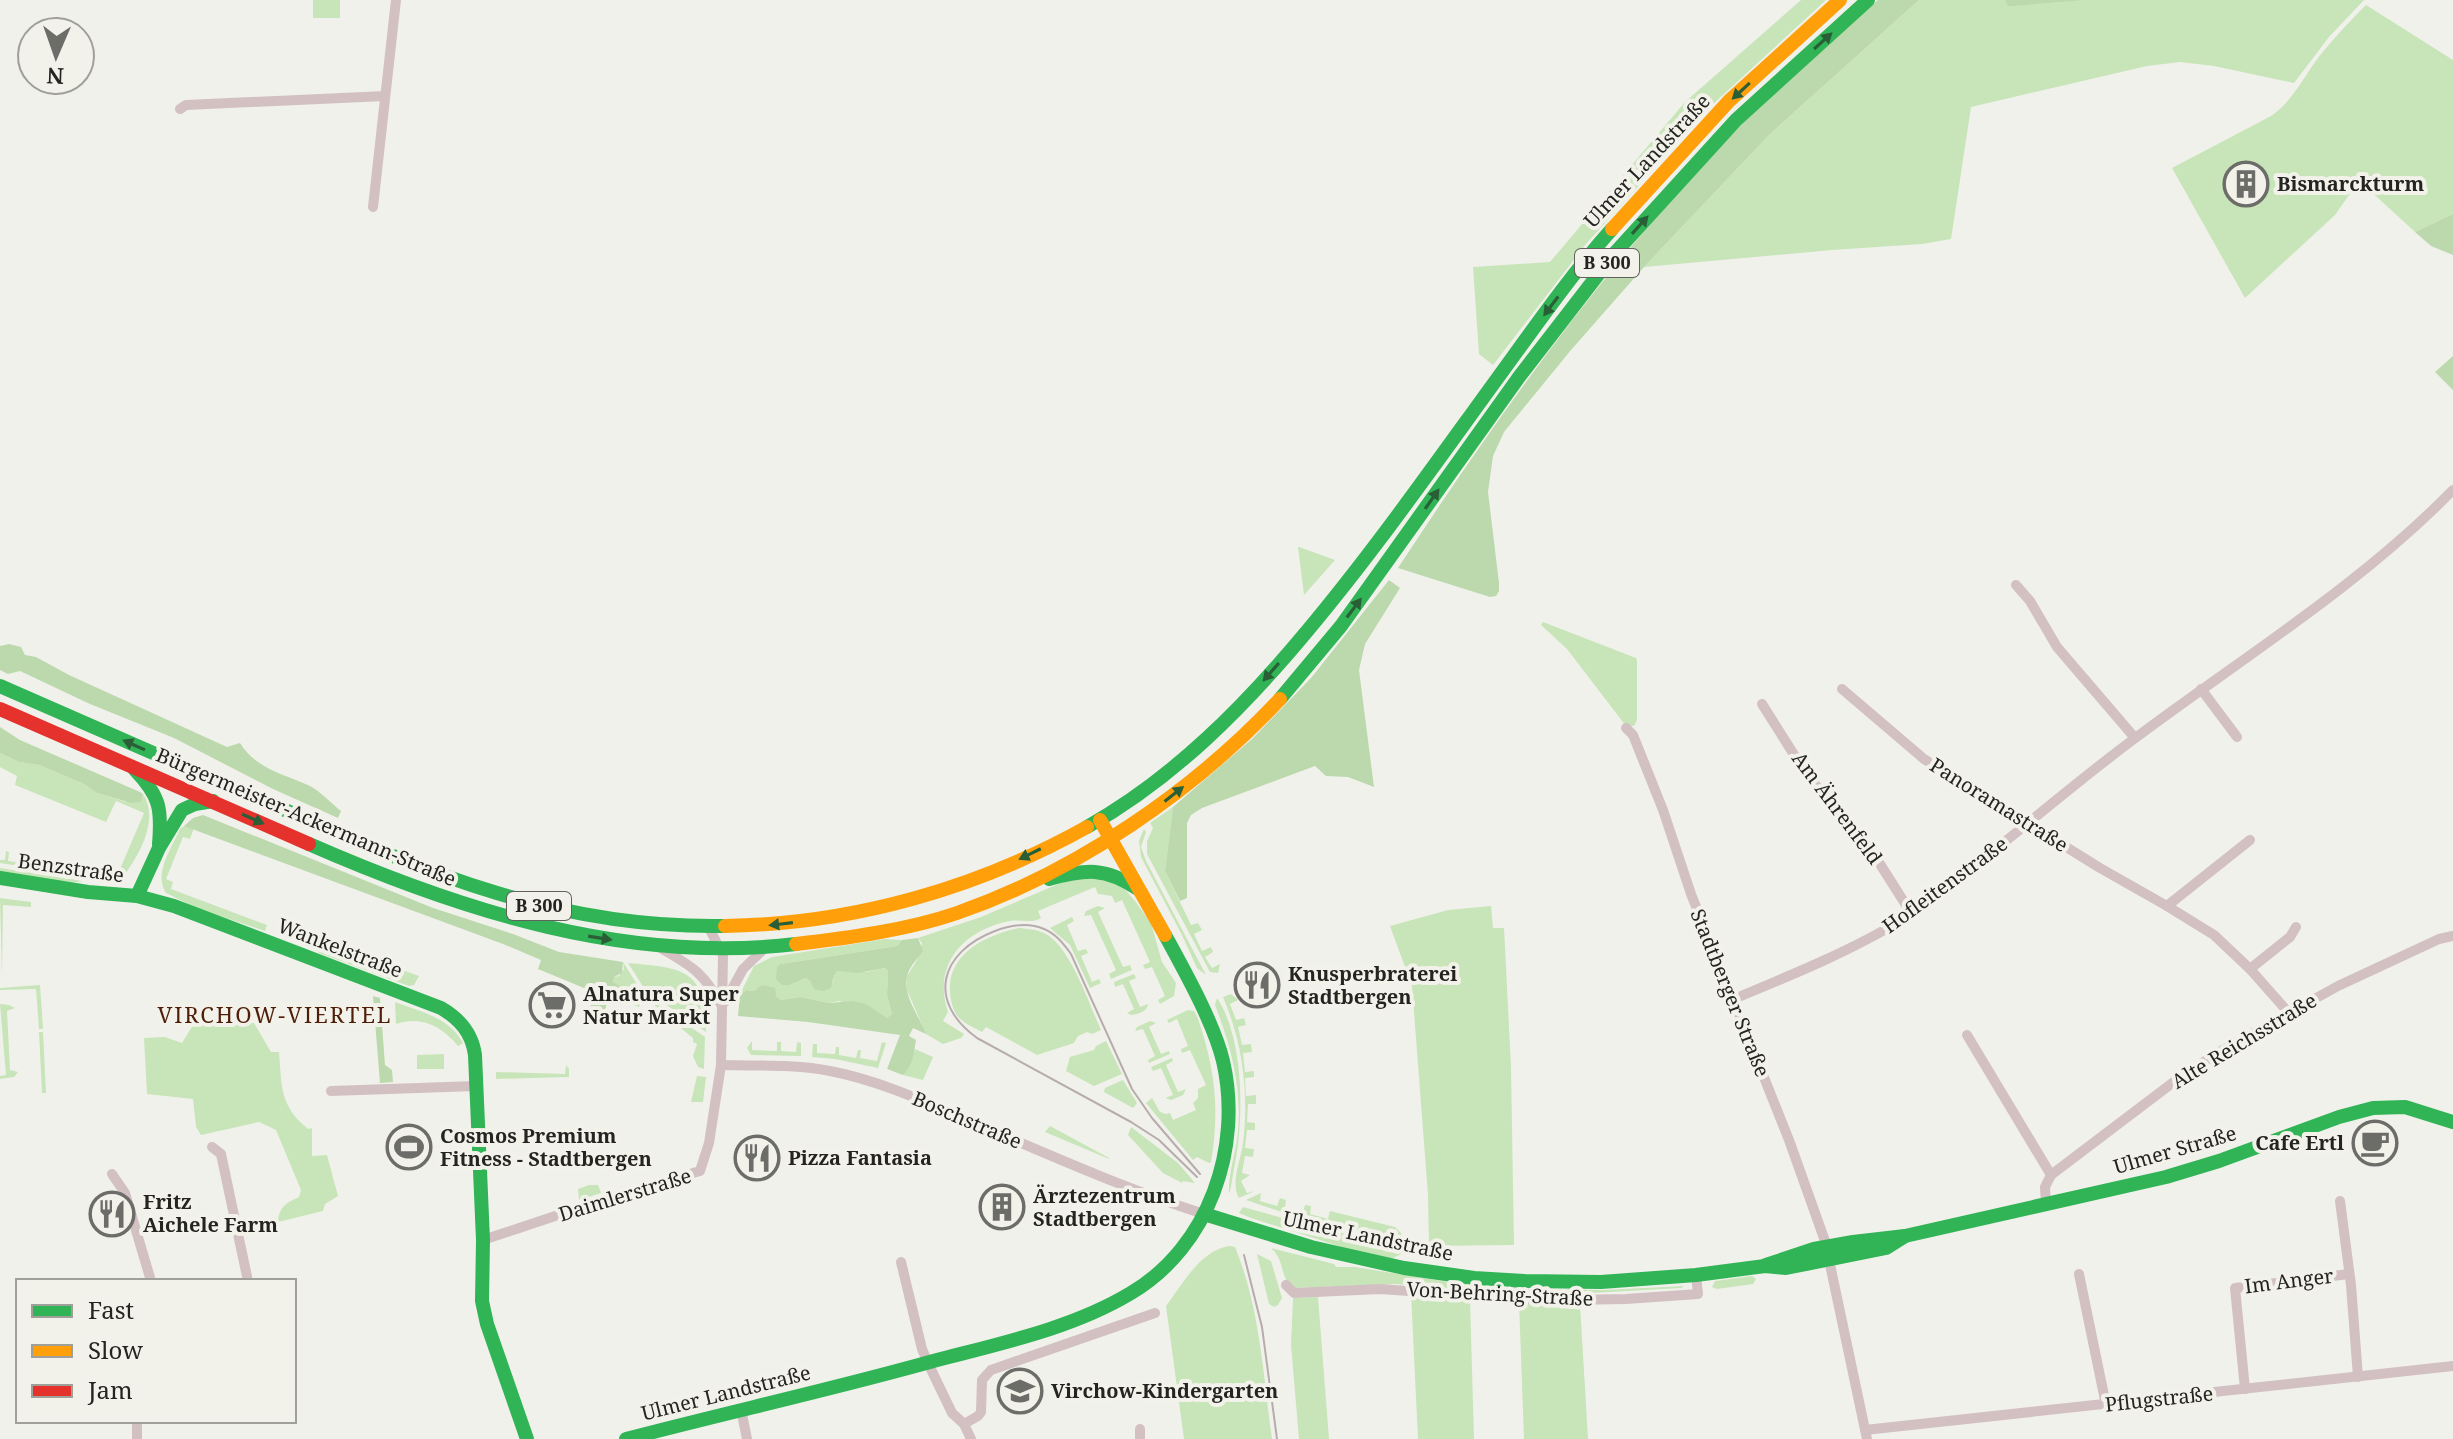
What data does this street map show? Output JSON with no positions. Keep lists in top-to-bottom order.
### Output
{
  "streets": {
    "main road": [
      "Ulmer Landstraße",
      "B 300",
      "Bürgermeister-Ackermann-Straße",
      "Benzstraße",
      "Wankelstraße",
      "Ulmer Straße"
    ],
    "street": [
      "Panoramastraße",
      "Am Ährenfeld",
      "Hofleitenstraße",
      "Stadtberger Straße",
      "Alte Reichsstraße",
      "Boschstraße",
      "Daimlerstraße",
      "Im Anger",
      "Von-Behring-Straße",
      "Pflugstraße"
    ]
  },
  "crossings": [
    ["Ulmer Landstraße", "B 300"],
    ["Ulmer Landstraße", "Bürgermeister-Ackermann-Straße"],
    ["Ulmer Landstraße", "Boschstraße"],
    ["Ulmer Landstraße", "Ulmer Straße"],
    ["Ulmer Landstraße", "Von-Behring-Straße"],
    ["B 300", "Bürgermeister-Ackermann-Straße"],
    ["Panoramastraße", "Hofleitenstraße"],
    ["Panoramastraße", "Alte Reichsstraße"],
    ["Am Ährenfeld", "Hofleitenstraße"],
    ["Bürgermeister-Ackermann-Straße", "Daimlerstraße"],
    ["Benzstraße", "Wankelstraße"],
    ["Hofleitenstraße", "Stadtberger Straße"],
    ["Wankelstraße", "Daimlerstraße"],
    ["Stadtberger Straße", "Ulmer Straße"],
    ["Stadtberger Straße", "Pflugstraße"],
    ["Boschstraße", "Daimlerstraße"],
    ["Im Anger", "Pflugstraße"]
  ],
  "districts": ["VIRCHOW-VIERTEL"],
  "places": {
    "building": ["Bismarckturm", "Ärztezentrum Stadtbergen"],
    "restaurant": ["Knusperbraterei Stadtbergen", "Pizza Fantasia", "Fritz Aichele Farm"],
    "supermarket": ["Alnatura Super Natur Markt"],
    "cafe": ["Cafe Ertl"],
    "sports": ["Cosmos Premium Fitness - Stadtbergen"],
    "school or university": ["Virchow-Kindergarten"]
  },
  "legend": ["Fast", "Slow", "Jam"],
  "north": "bottom"
}
